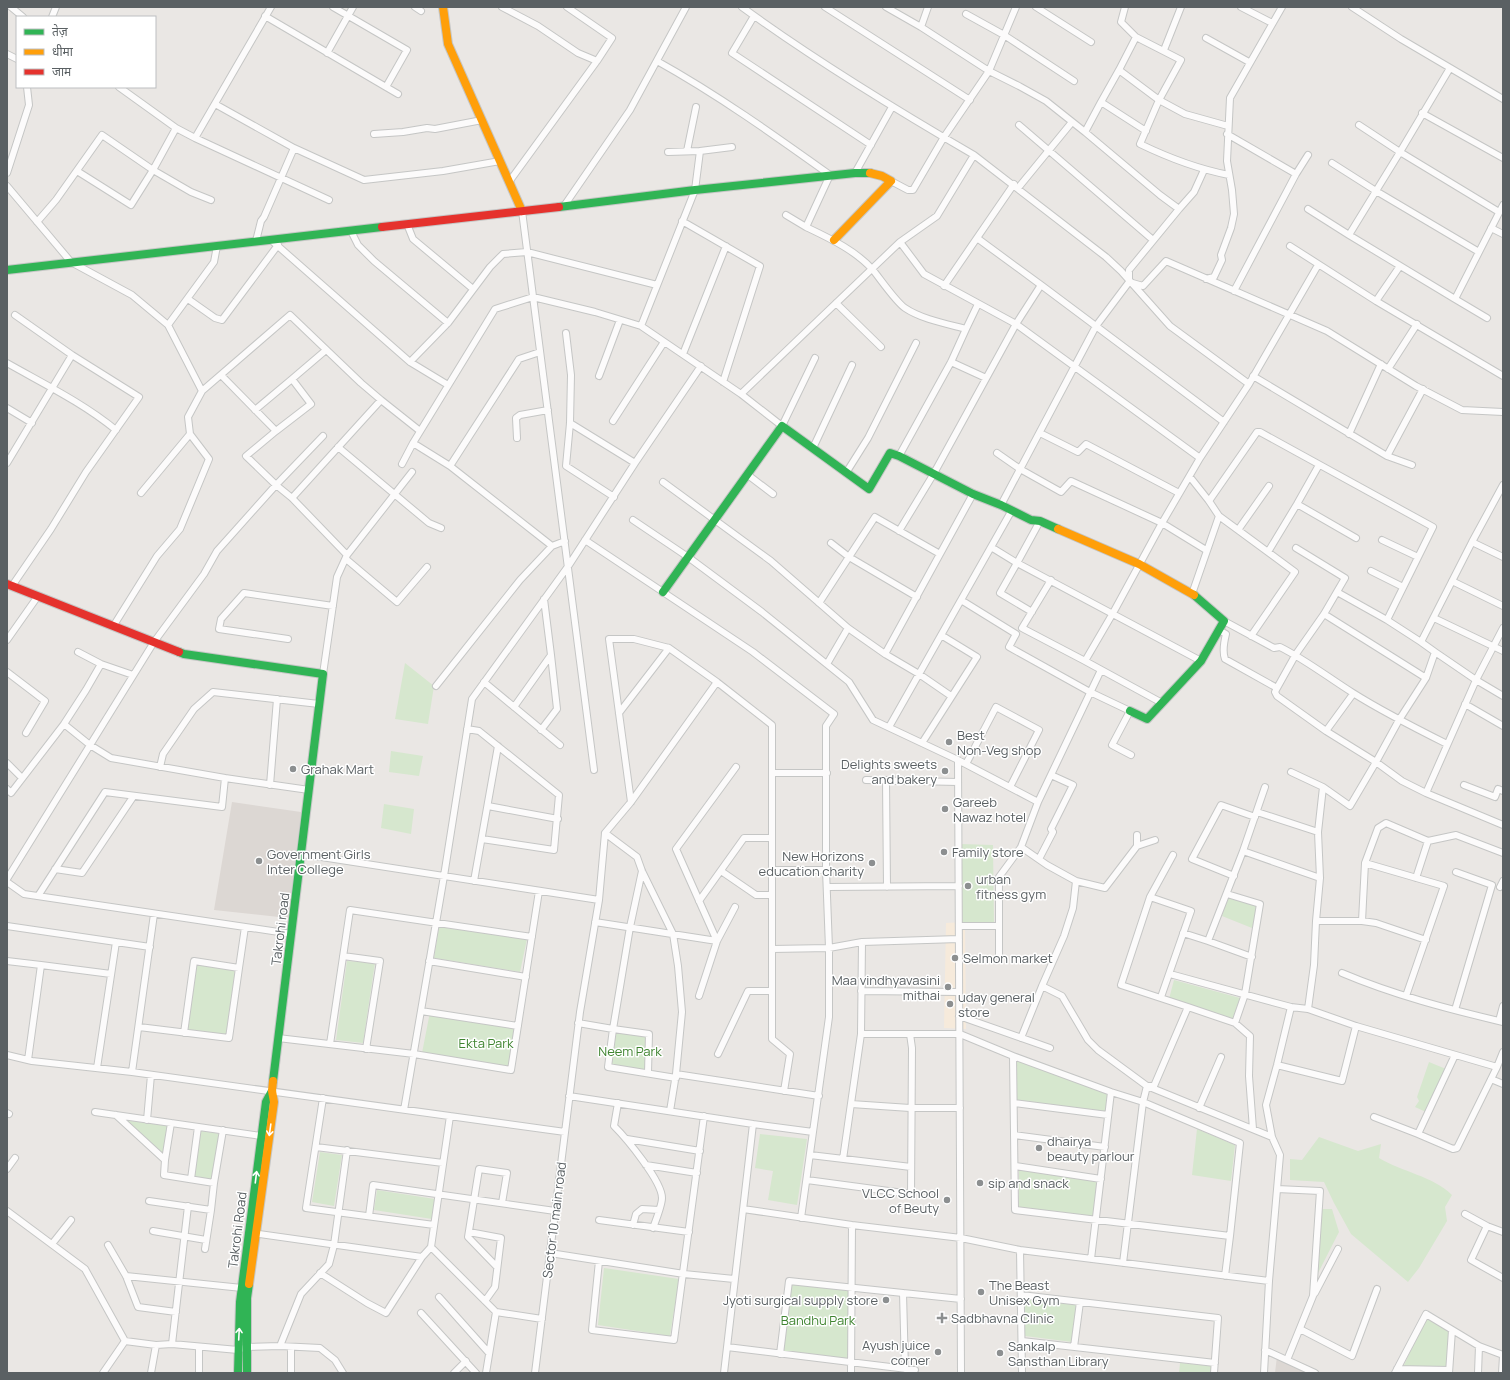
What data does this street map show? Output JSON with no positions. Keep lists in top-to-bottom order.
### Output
{
  "streets": {
    "street": ["Takrohi road", "Sector 10 main road", "Takrohi Road"]
  },
  "crossings": [
    ["Takrohi road", "Takrohi Road"]
  ],
  "parks": ["Ekta Park", "Neem Park", "Bandhu Park"],
  "places": {
    "other": [
      "Best Non-Veg shop",
      "Grahak Mart",
      "Delights sweets and bakery",
      "Gareeb Nawaz hotel",
      "Family store",
      "Government Girls Inter College",
      "New Horizons education charity",
      "urban fitness gym",
      "Selmon market",
      "Maa vindhyavasini mithai",
      "uday general store",
      "dhairya beauty parlour",
      "sip and snack",
      "VLCC School of Beuty",
      "The Beast Unisex Gym",
      "Jyoti surgical supply store",
      "Ayush juice corner",
      "Sankalp Sansthan Library"
    ],
    "health": ["Sadbhavna Clinic"]
  },
  "legend": ["तेज़", "धीमा", "जाम"]
}
